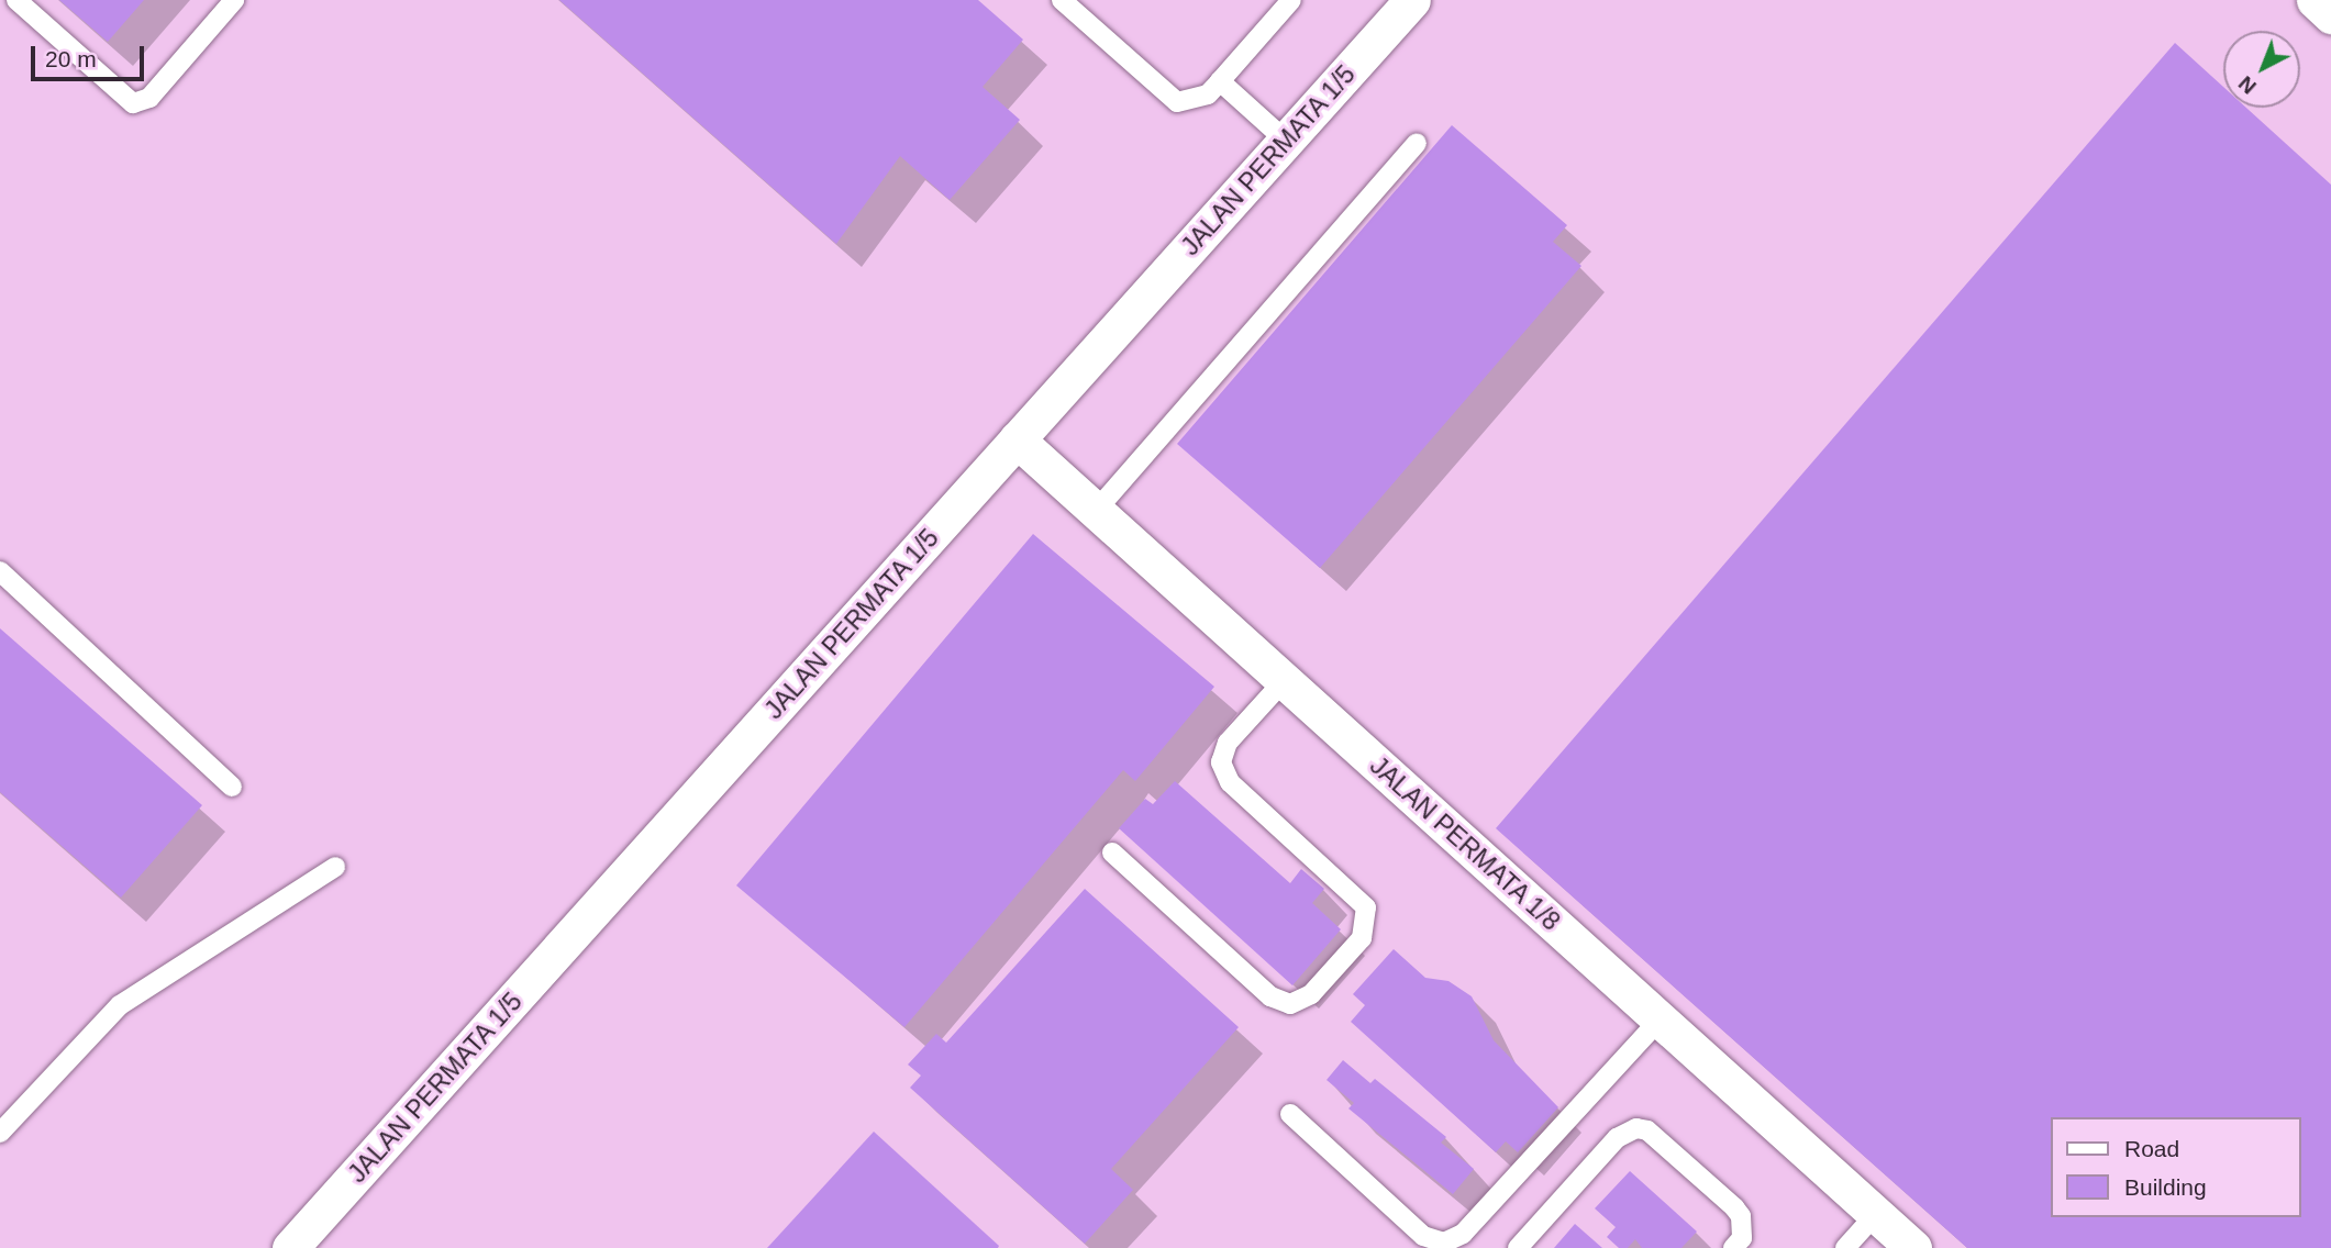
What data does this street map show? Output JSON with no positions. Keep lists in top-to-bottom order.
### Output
{
  "streets": {
    "street": ["JALAN PERMATA 1/5", "JALAN PERMATA 1/8"]
  },
  "crossings": [
    ["JALAN PERMATA 1/5", "JALAN PERMATA 1/8"]
  ],
  "legend": ["Road", "Building"],
  "scale_bar": "20 m",
  "north": "bottom left"
}
